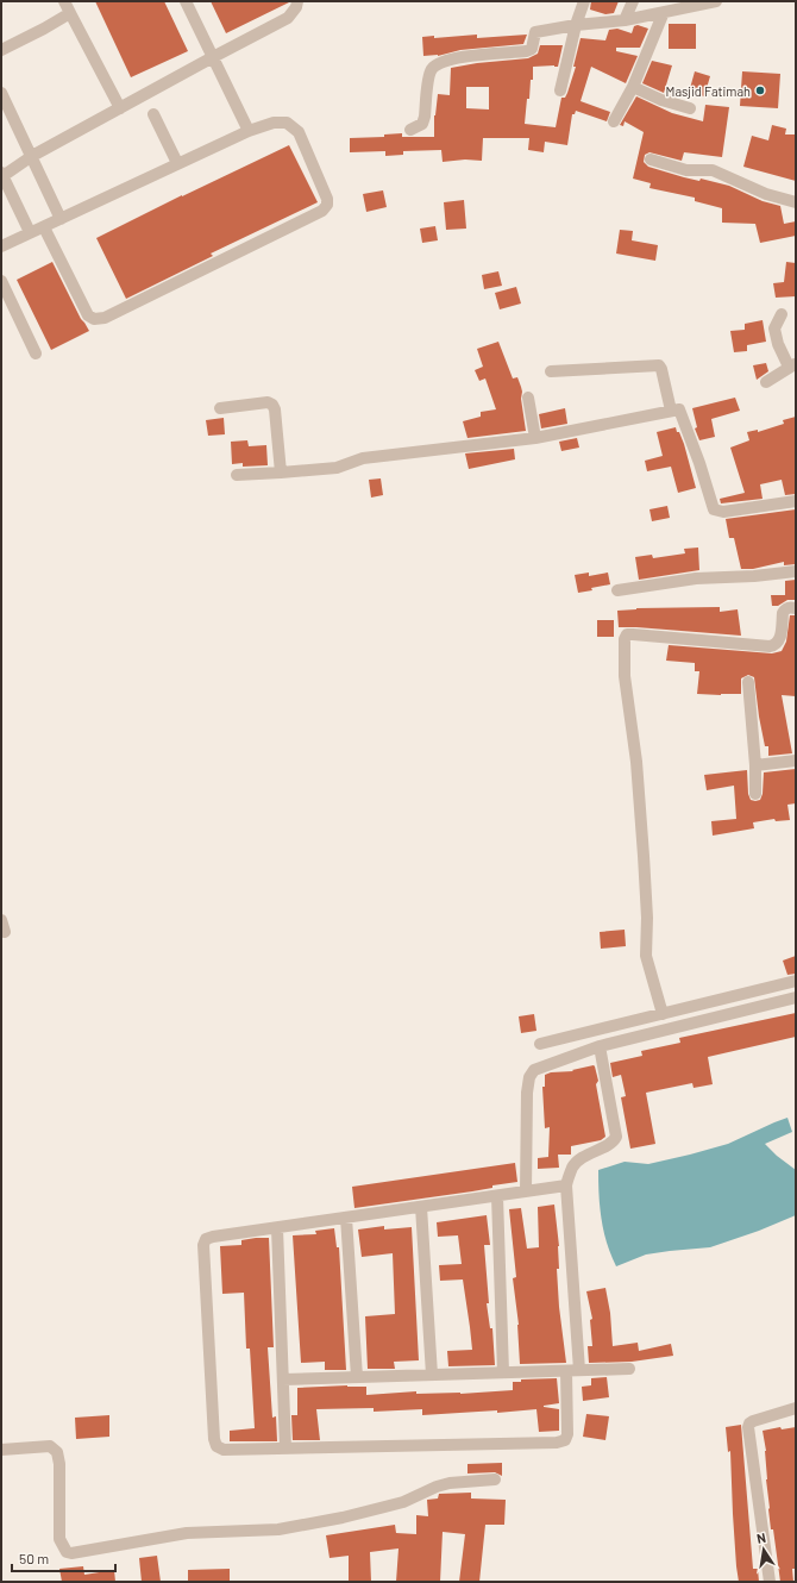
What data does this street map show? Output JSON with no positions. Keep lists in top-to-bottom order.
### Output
{
  "places": ["Masjid Fatimah"],
  "scale_bar": "50 m",
  "north": "top"
}
